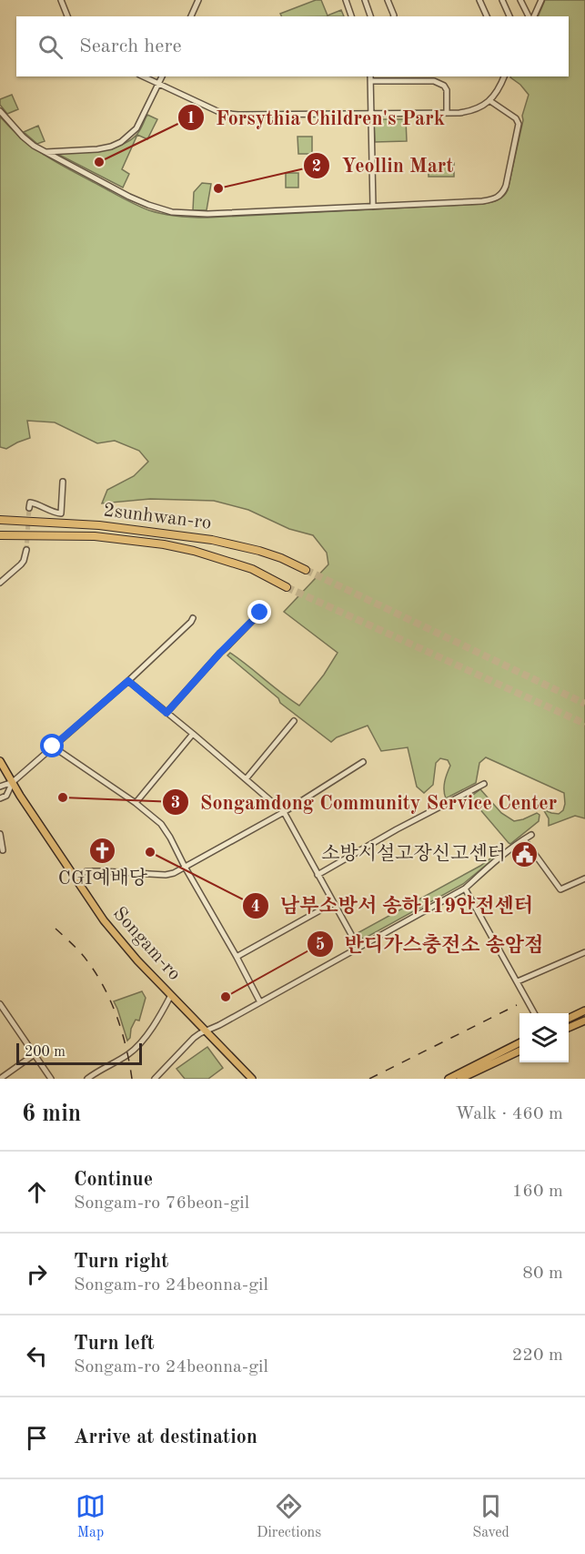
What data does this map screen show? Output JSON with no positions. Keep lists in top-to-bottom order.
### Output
{
  "streets": {
    "highway": ["2sunhwan-ro"],
    "main road": ["Songam-ro"]
  },
  "places": {
    "other": [
      "Forsythia Children's Park",
      "Yeollin Mart",
      "Songamdong Community Service Center",
      "남부소방서 송하119안전센터",
      "반디가스충전소 송암점"
    ],
    "church": ["CGI예배당"],
    "public building": ["소방시설고장신고센터"]
  },
  "scale_bar": "200 m",
  "page": {
    "search": "Search here",
    "scale": "200 m",
    "heading": ["6 min", "Walk · 460 m"],
    "list": [
      ["Continue", "Songam-ro 76beon-gil", "160 m"],
      ["Turn right", "Songam-ro 24beonna-gil", "80 m"],
      ["Turn left", "Songam-ro 24beonna-gil", "220 m"],
      "Arrive at destination"
    ],
    "nav": ["Map", "Directions", "Saved"]
  }
}
